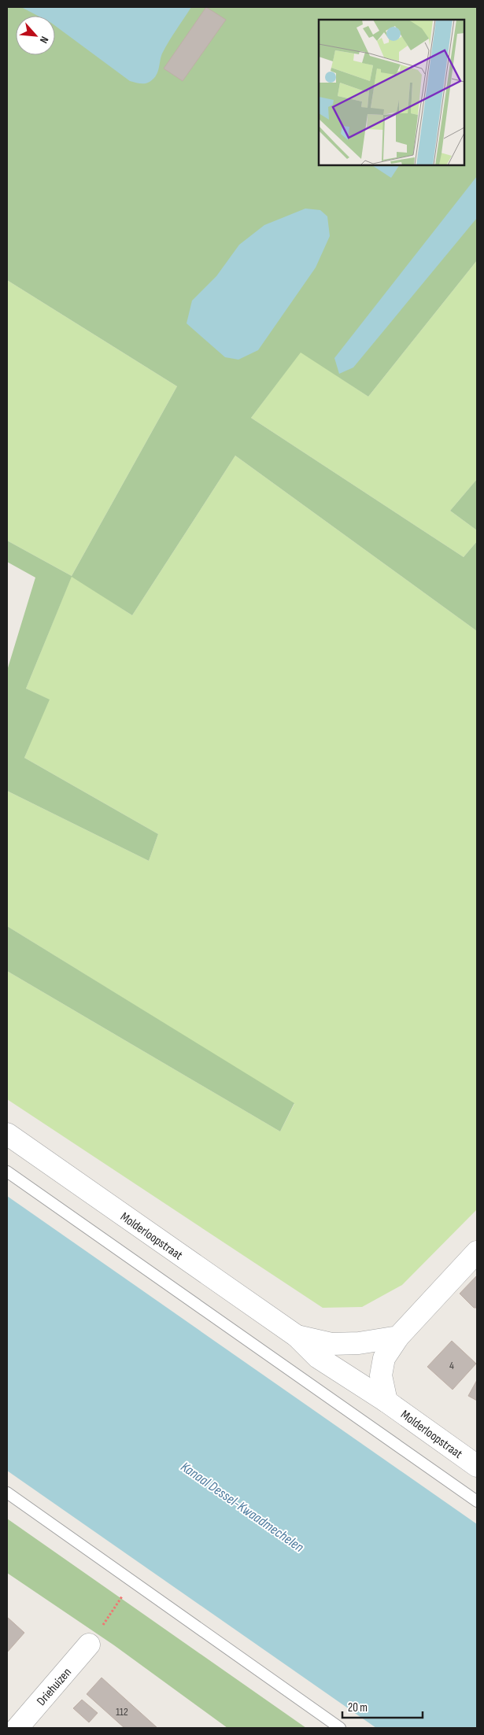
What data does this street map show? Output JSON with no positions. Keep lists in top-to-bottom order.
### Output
{
  "streets": {
    "street": ["Molderloopstraat", "Driehuizen"]
  },
  "water": ["Kanaal Dessel-Kwaadmechelen"],
  "house_numbers": ["4", "112"],
  "scale_bar": "20 m",
  "north": "bottom right"
}
